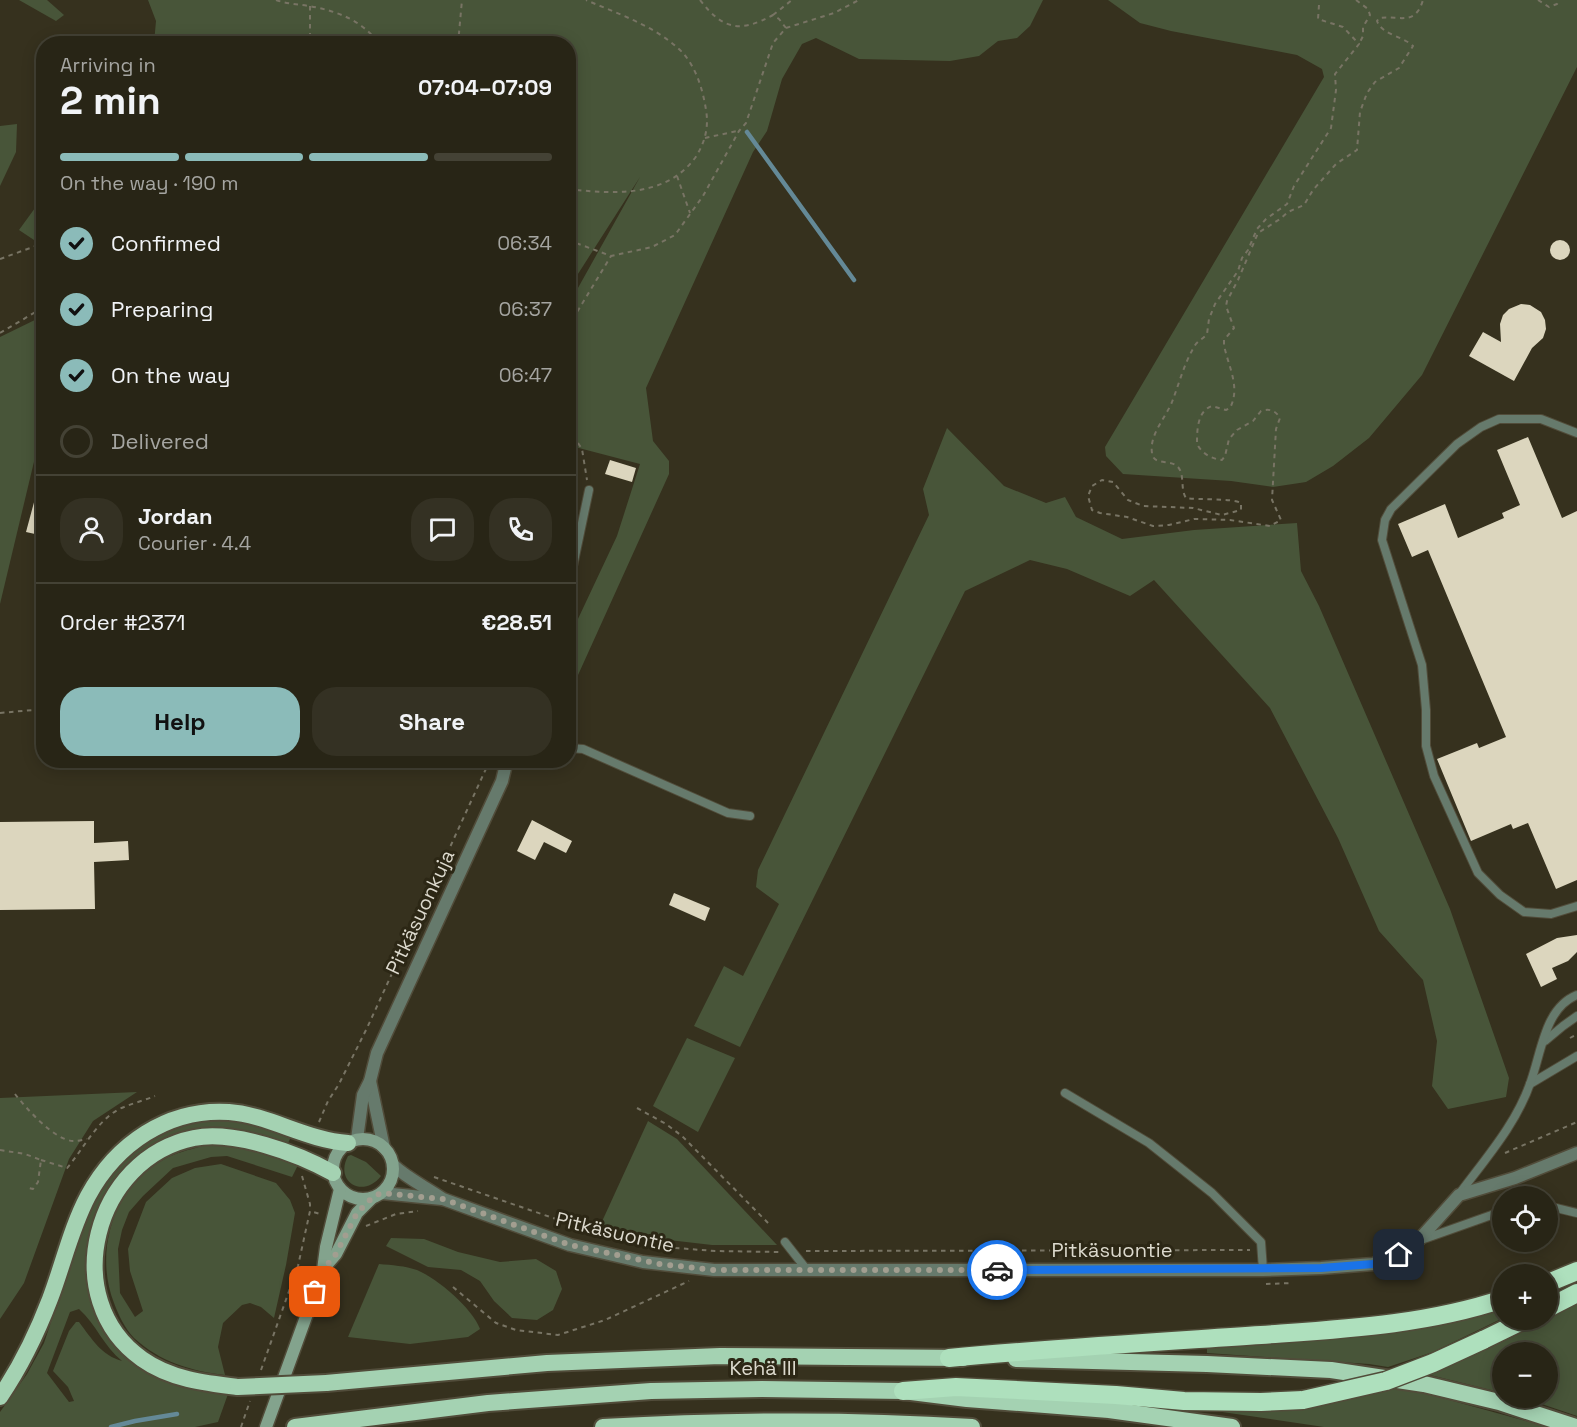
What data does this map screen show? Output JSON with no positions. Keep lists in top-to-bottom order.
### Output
{
  "streets": {
    "highway": ["Kehä III"],
    "street": ["Pitkäsuonkuja", "Pitkäsuontie"]
  },
  "crossings": [
    ["Pitkäsuonkuja", "Pitkäsuontie"]
  ],
  "page": {
    "heading": ["2 min", "Arriving in", "07:04–07:09"],
    "panel": [
      "Jordan",
      "Courier · 4.4",
      "Order #2371",
      "€28.51"
    ],
    "bar": "On the way · 190 m",
    "list": [
      ["Confirmed", "06:34"],
      ["Preparing", "06:37"],
      ["On the way", "06:47"],
      "Delivered"
    ],
    "buttons": ["Help", "Share"],
    "map_buttons": ["+", "−"]
  }
}
